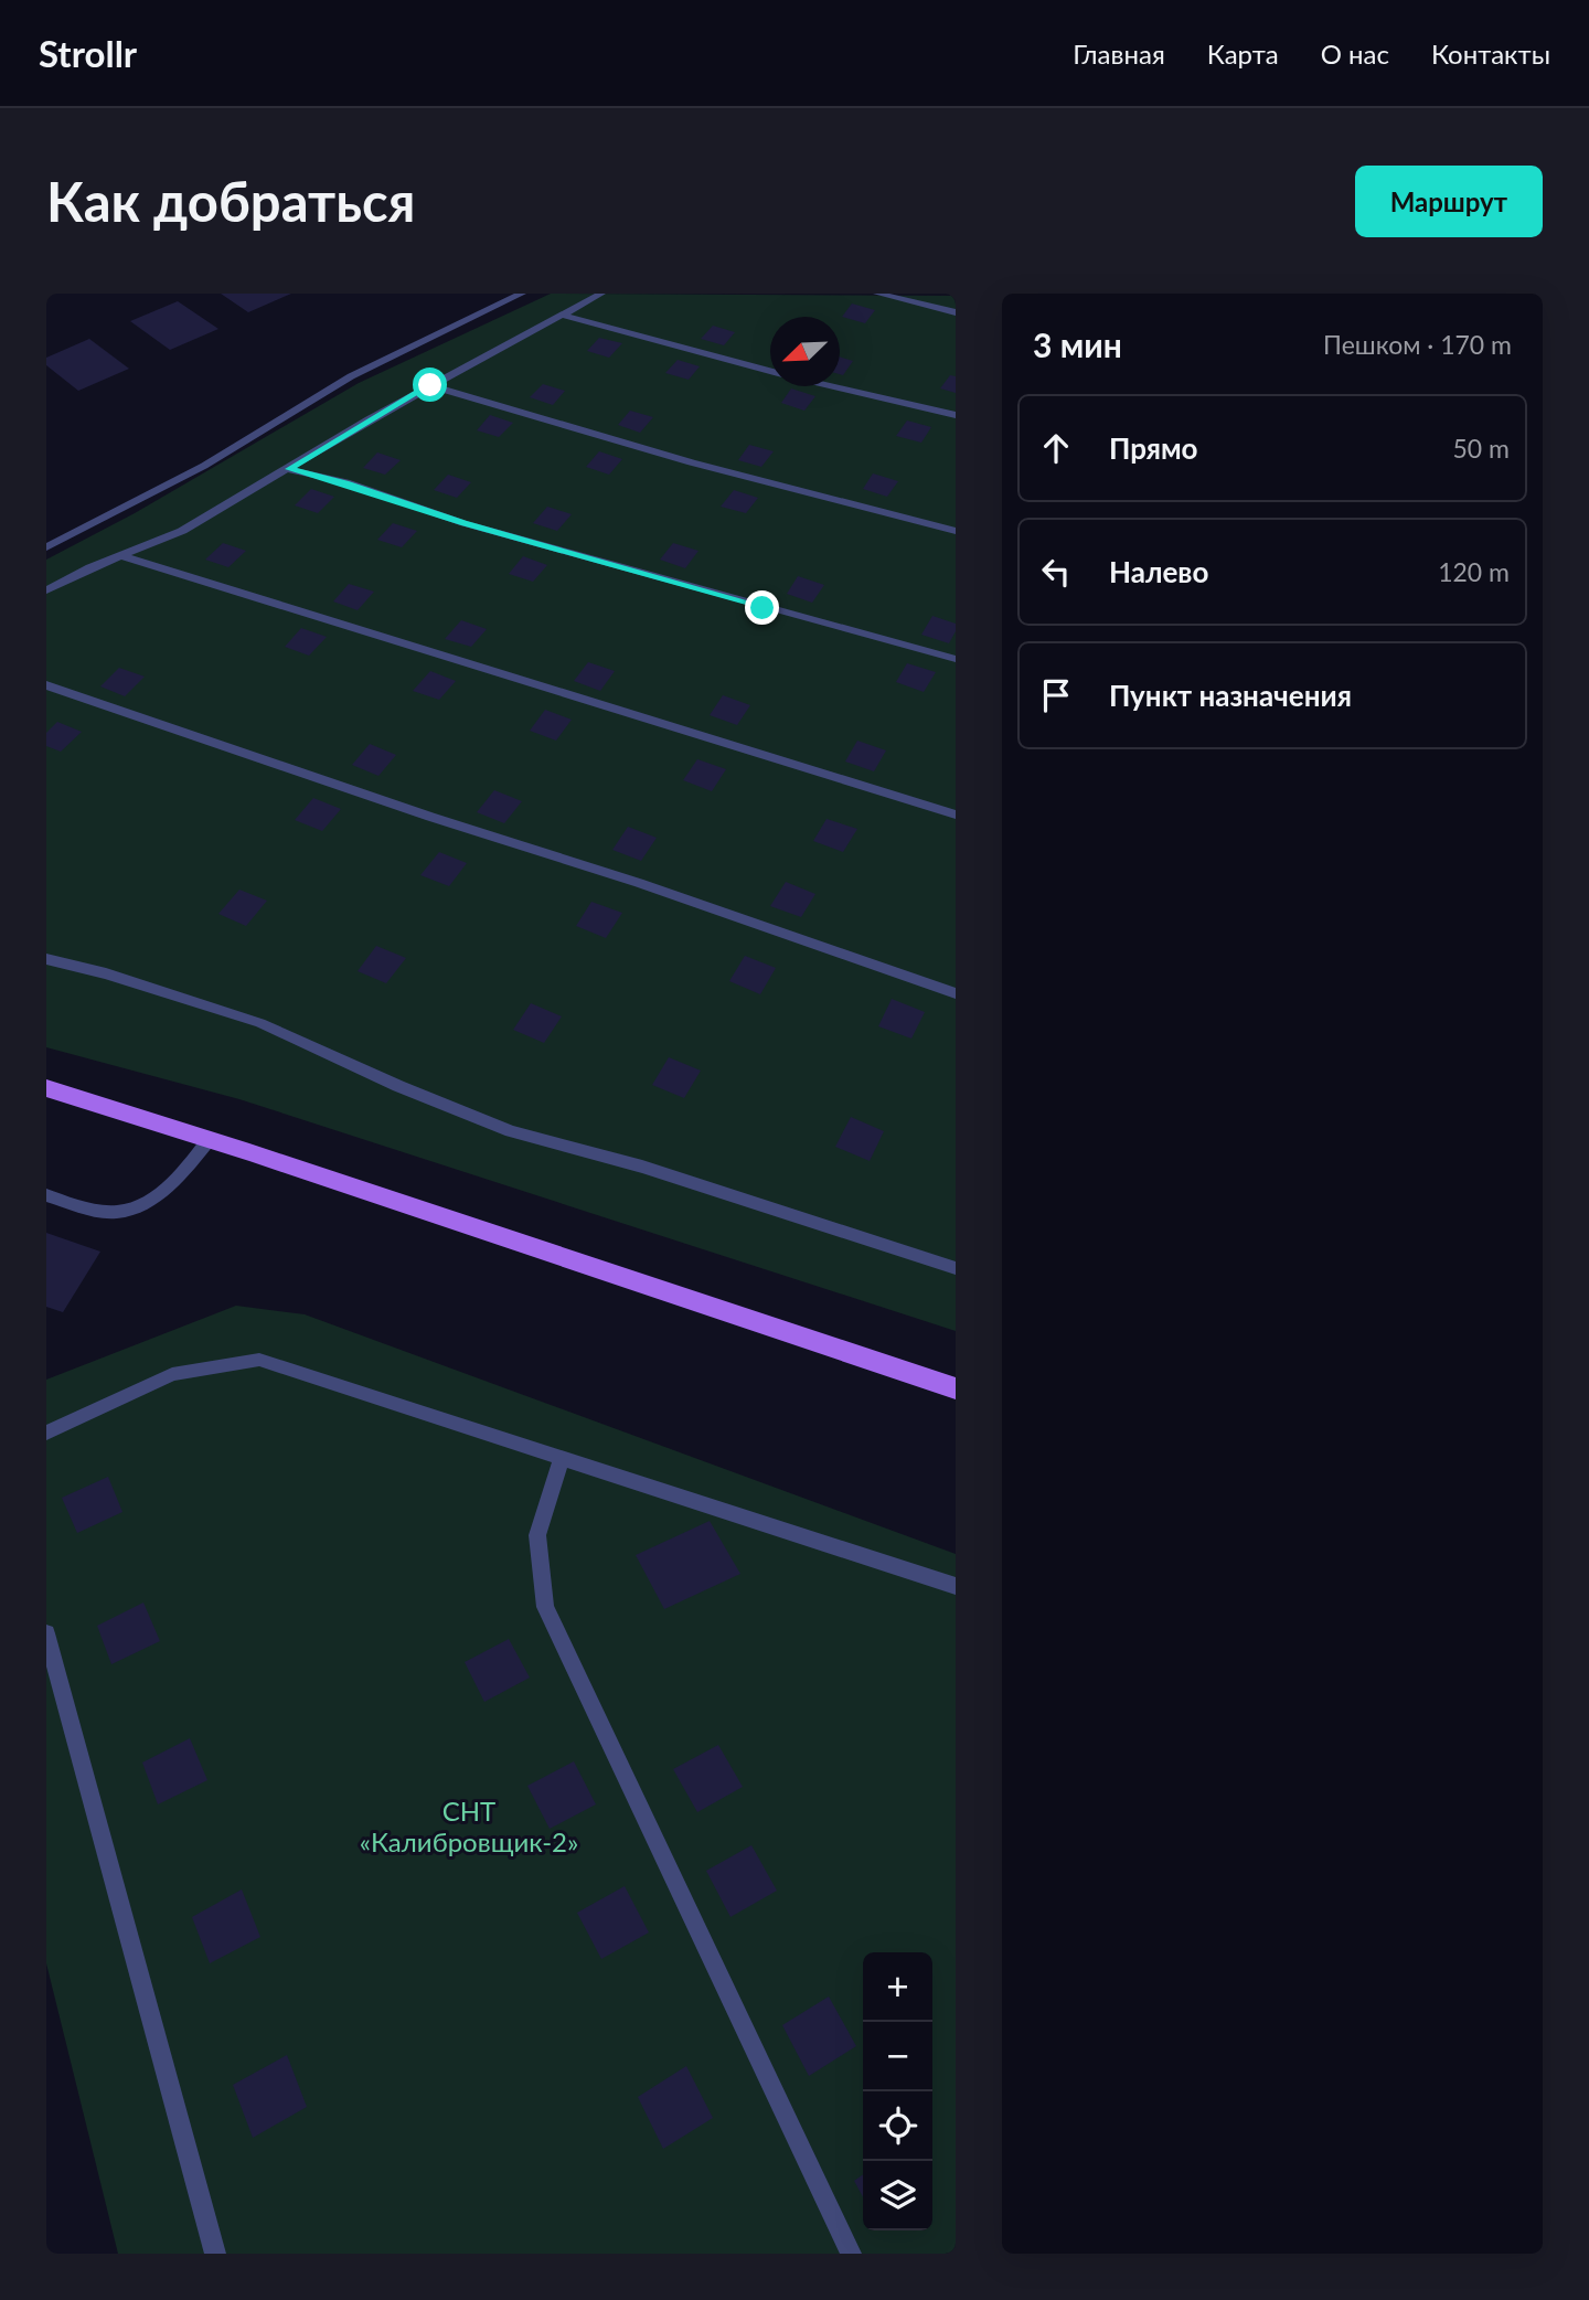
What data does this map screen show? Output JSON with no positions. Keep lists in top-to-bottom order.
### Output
{
  "parks": ["СНТ «Калибровщик-2»"],
  "north": "bottom left",
  "page": {
    "header": "Strollr",
    "nav": [
      "Главная",
      "Карта",
      "О нас",
      "Контакты"
    ],
    "buttons": "Маршрут",
    "title": "Как добраться",
    "heading": ["3 мин", "Пешком · 170 m"],
    "list": [
      ["Прямо", "50 m"],
      ["Налево", "120 m"],
      "Пункт назначения"
    ],
    "map_buttons": ["+", "−"]
  }
}
